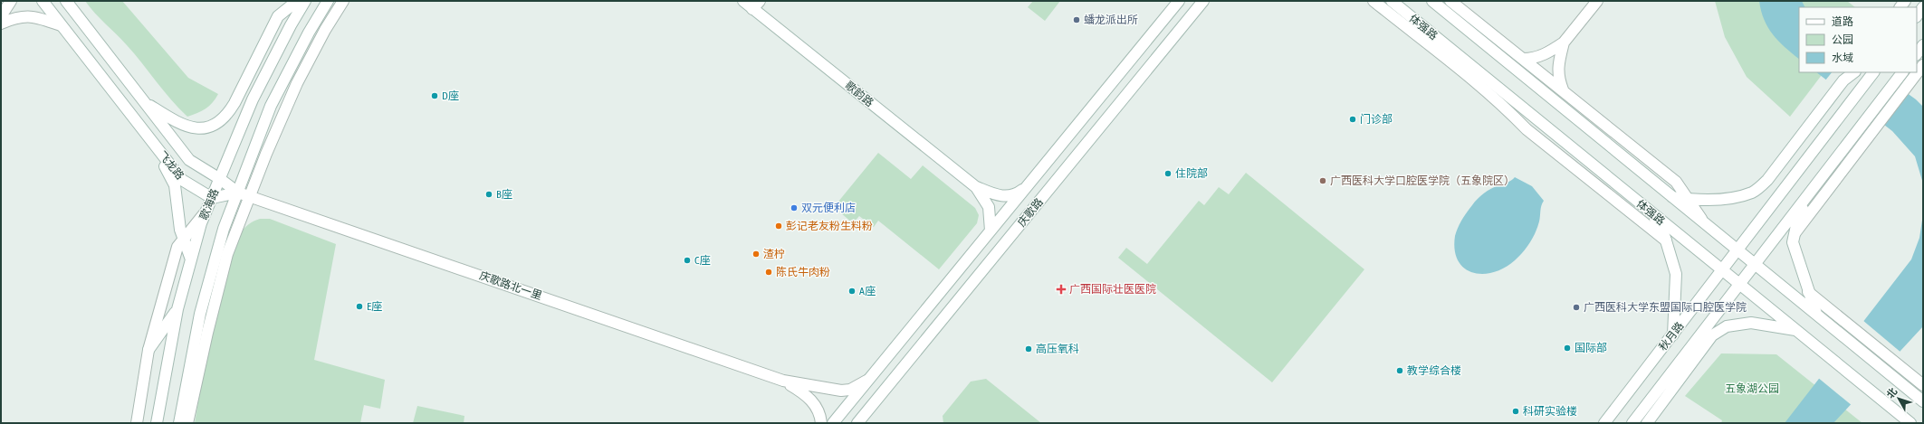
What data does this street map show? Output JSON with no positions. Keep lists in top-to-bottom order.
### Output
{
  "streets": {
    "street": [
      "体强路",
      "歌韵路",
      "飞龙路",
      "歌海路",
      "庆歌路",
      "庆歌路北一里",
      "秋月路"
    ]
  },
  "crossings": [
    ["体强路", "秋月路"],
    ["歌韵路", "庆歌路"],
    ["飞龙路", "歌海路"],
    ["飞龙路", "庆歌路北一里"],
    ["歌海路", "庆歌路北一里"],
    ["庆歌路", "庆歌路北一里"]
  ],
  "parks": ["五象湖公园"],
  "places": {
    "other": [
      "蟠龙派出所",
      "D座",
      "门诊部",
      "住院部",
      "广西医科大学口腔医学院（五象院区）",
      "B座",
      "双元便利店",
      "彭记老友粉生料粉",
      "渣柠",
      "C座",
      "陈氏牛肉粉",
      "A座",
      "E座",
      "广西医科大学东盟国际口腔医学院",
      "国际部",
      "高压氧科",
      "教学综合楼",
      "科研实验楼"
    ],
    "health": ["广西国际壮医医院"]
  },
  "legend": ["道路", "公园", "水域"],
  "north": "top left"
}
